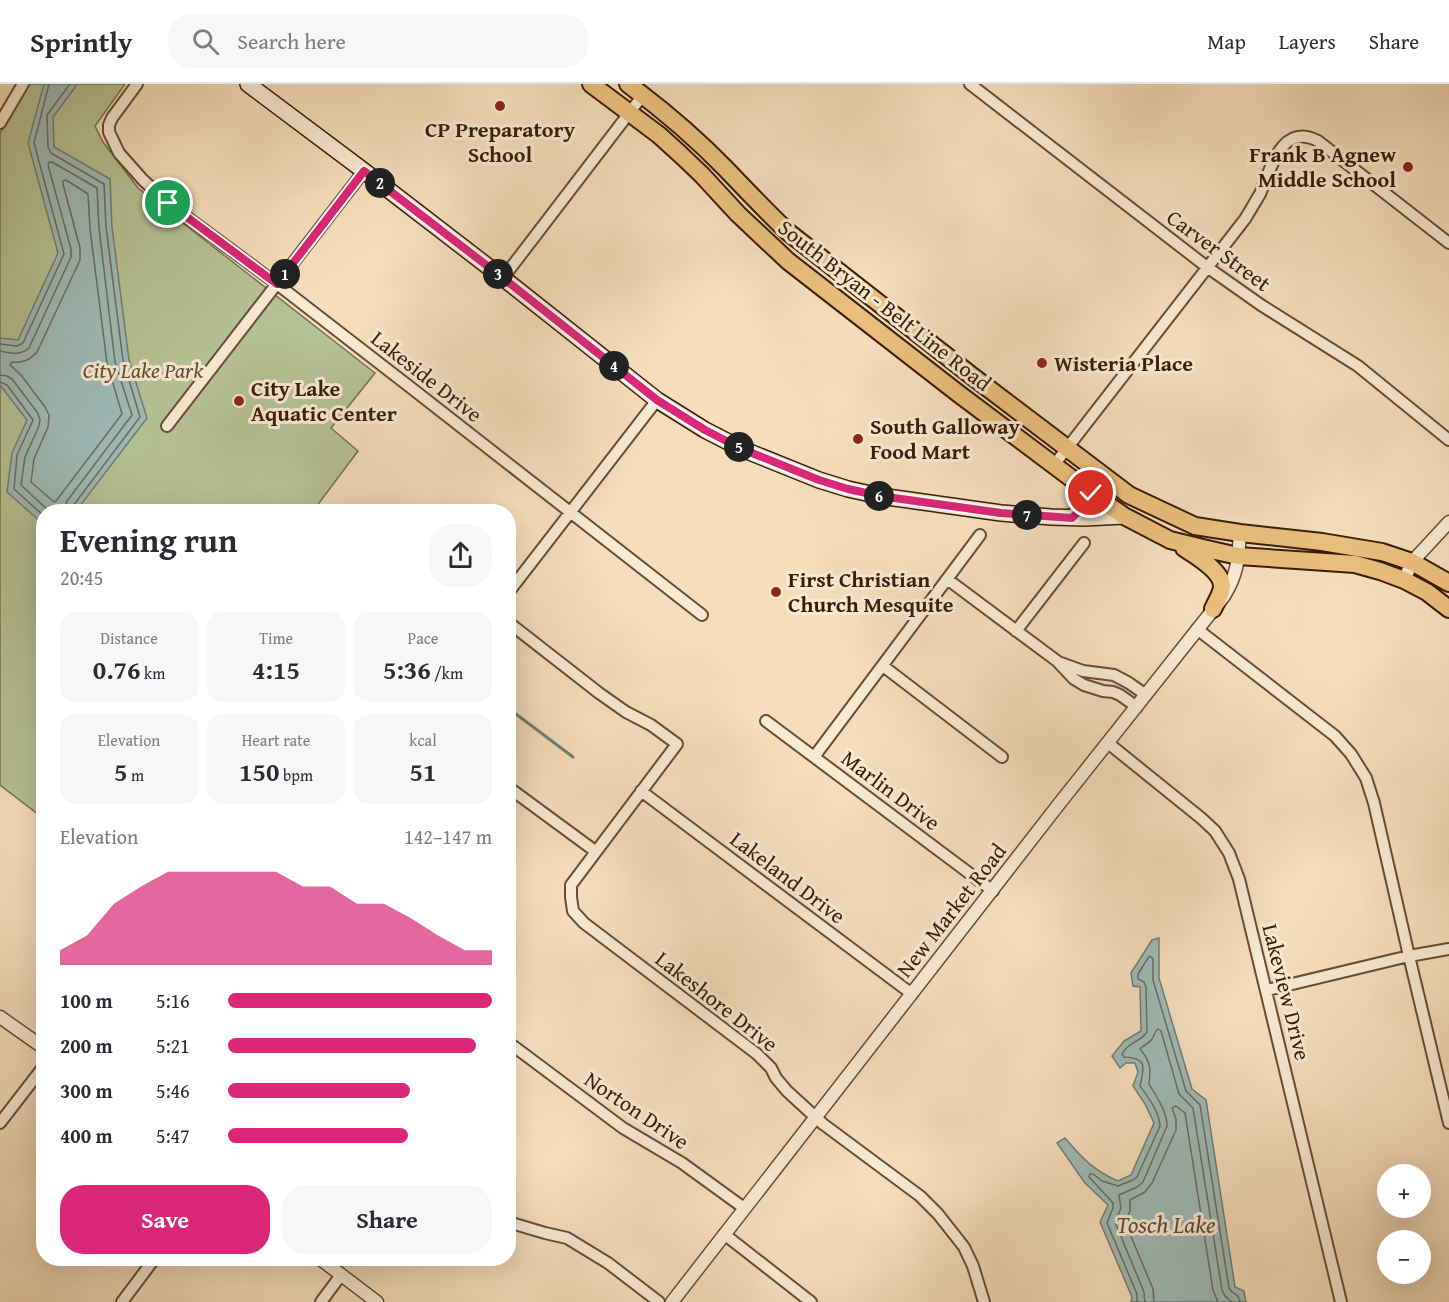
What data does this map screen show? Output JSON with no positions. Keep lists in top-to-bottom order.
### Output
{
  "streets": {
    "main road": ["South Bryan - Belt Line Road"],
    "street": [
      "Carver Street",
      "Lakeside Drive",
      "Marlin Drive",
      "Lakeland Drive",
      "New Market Road",
      "Lakeview Drive",
      "Lakeshore Drive",
      "Norton Drive"
    ]
  },
  "crossings": [
    ["South Bryan - Belt Line Road", "New Market Road"],
    ["Marlin Drive", "New Market Road"],
    ["Lakeland Drive", "New Market Road"],
    ["Lakeland Drive", "Lakeshore Drive"],
    ["New Market Road", "Lakeview Drive"],
    ["New Market Road", "Lakeshore Drive"],
    ["New Market Road", "Norton Drive"]
  ],
  "water": ["Tosch Lake"],
  "parks": ["City Lake Park"],
  "places": [
    "CP Preparatory School",
    "Frank B Agnew Middle School",
    "Wisteria Place",
    "City Lake Aquatic Center",
    "South Galloway Food Mart",
    "First Christian Church Mesquite"
  ],
  "page": {
    "header": "Sprintly",
    "search": "Search here",
    "nav": ["Map", "Layers", "Share"],
    "pins": [
      "2",
      "1",
      "3",
      "4",
      "5",
      "6",
      "7"
    ],
    "heading": ["Evening run", "20:45"],
    "stats": [
      ["Distance", "0.76 km"],
      ["Time", "4:15"],
      ["Pace", "5:36 /km"],
      ["Elevation", "5 m"],
      ["Heart rate", "150 bpm"],
      ["kcal", "51"]
    ],
    "chart": ["Elevation", "142–147 m"],
    "list": [
      {
        "name": "100 m",
        "note": "5:16"
      },
      {
        "name": "200 m",
        "note": "5:21"
      },
      {
        "name": "300 m",
        "note": "5:46"
      },
      {
        "name": "400 m",
        "note": "5:47"
      }
    ],
    "map_buttons": ["+", "−"],
    "buttons": ["Save", "Share"]
  }
}
